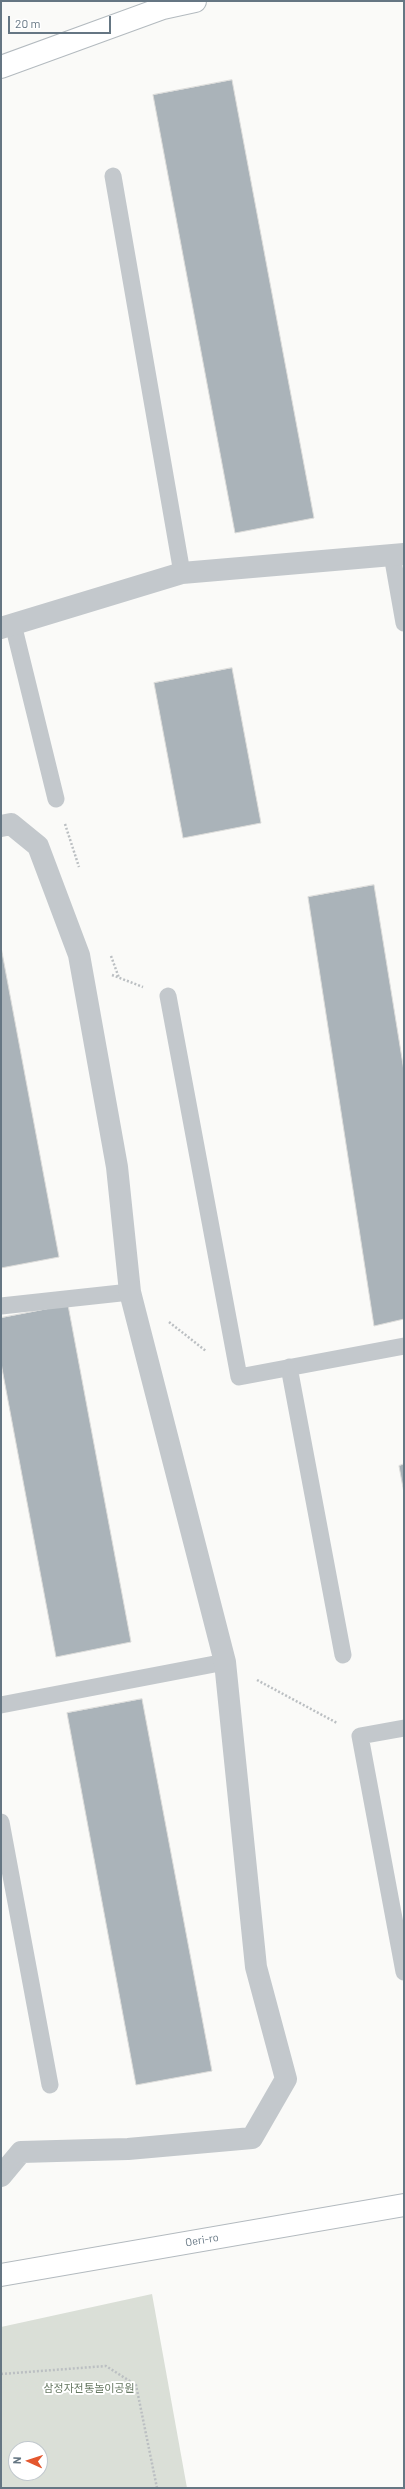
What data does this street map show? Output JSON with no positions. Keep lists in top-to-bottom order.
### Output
{
  "streets": {
    "street": ["Oeri-ro"]
  },
  "parks": ["삼정자전통놀이공원"],
  "scale_bar": "20 m",
  "north": "left"
}
